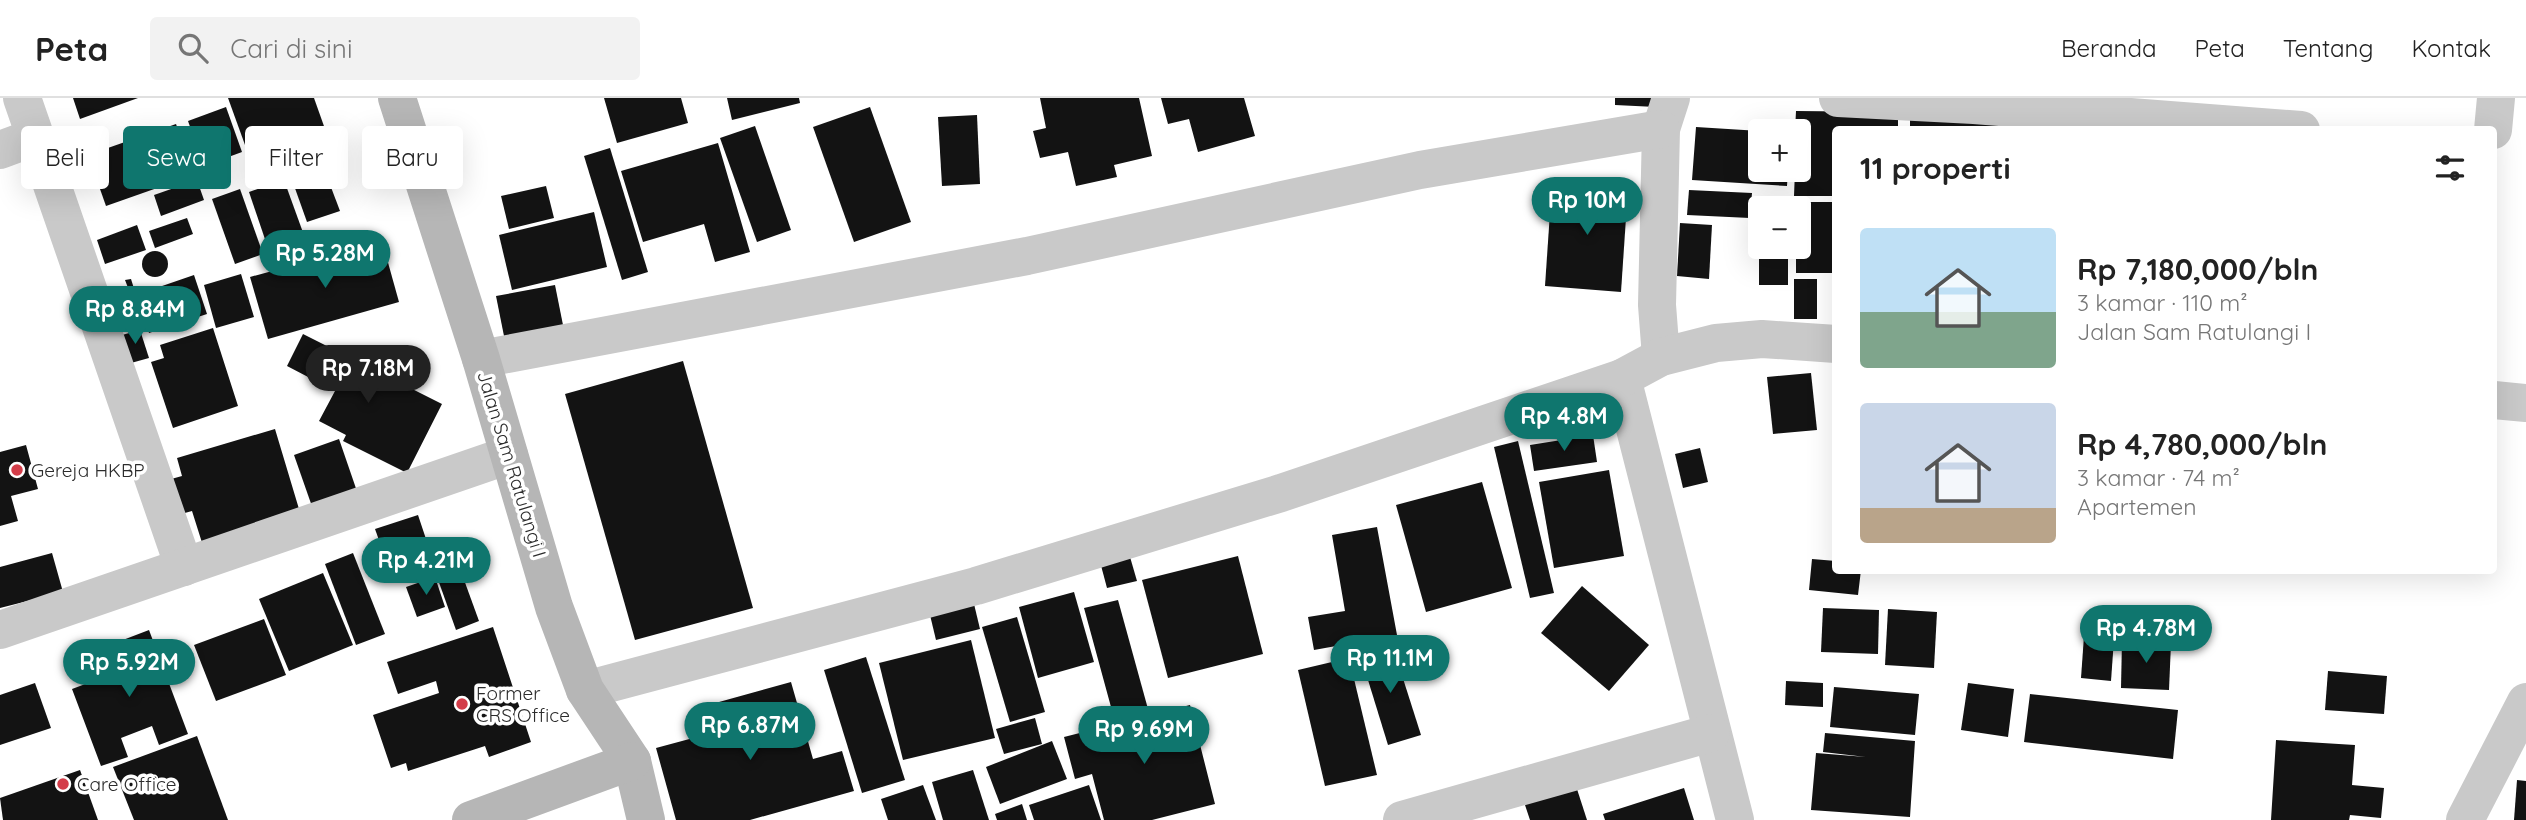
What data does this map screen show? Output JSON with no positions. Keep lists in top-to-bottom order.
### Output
{
  "streets": {
    "main road": ["Jalan Sam Ratulangi I"]
  },
  "places": ["Gereja HKBP", "Former CRS Office", "Care Office"],
  "page": {
    "header": "Peta",
    "search": "Cari di sini",
    "nav": [
      "Beranda",
      "Peta",
      "Tentang",
      "Kontak"
    ],
    "map_buttons": ["+", "−"],
    "chip": [
      "Beli",
      "Sewa",
      "Filter",
      "Baru"
    ],
    "heading": "11 properti",
    "price": [
      "Rp 10M",
      "Rp 5.28M",
      "Rp 8.84M",
      "Rp 7.18M",
      "Rp 4.8M",
      "Rp 4.21M",
      "Rp 4.78M",
      "Rp 11.1M",
      "Rp 5.92M",
      "Rp 6.87M",
      "Rp 9.69M"
    ],
    "list": [
      {
        "name": "Rp 7,180,000/bln",
        "note": "3 kamar · 110 m² · Jalan Sam Ratulangi I"
      },
      {
        "name": "Rp 4,780,000/bln",
        "note": "3 kamar · 74 m² · Apartemen"
      }
    ]
  }
}
